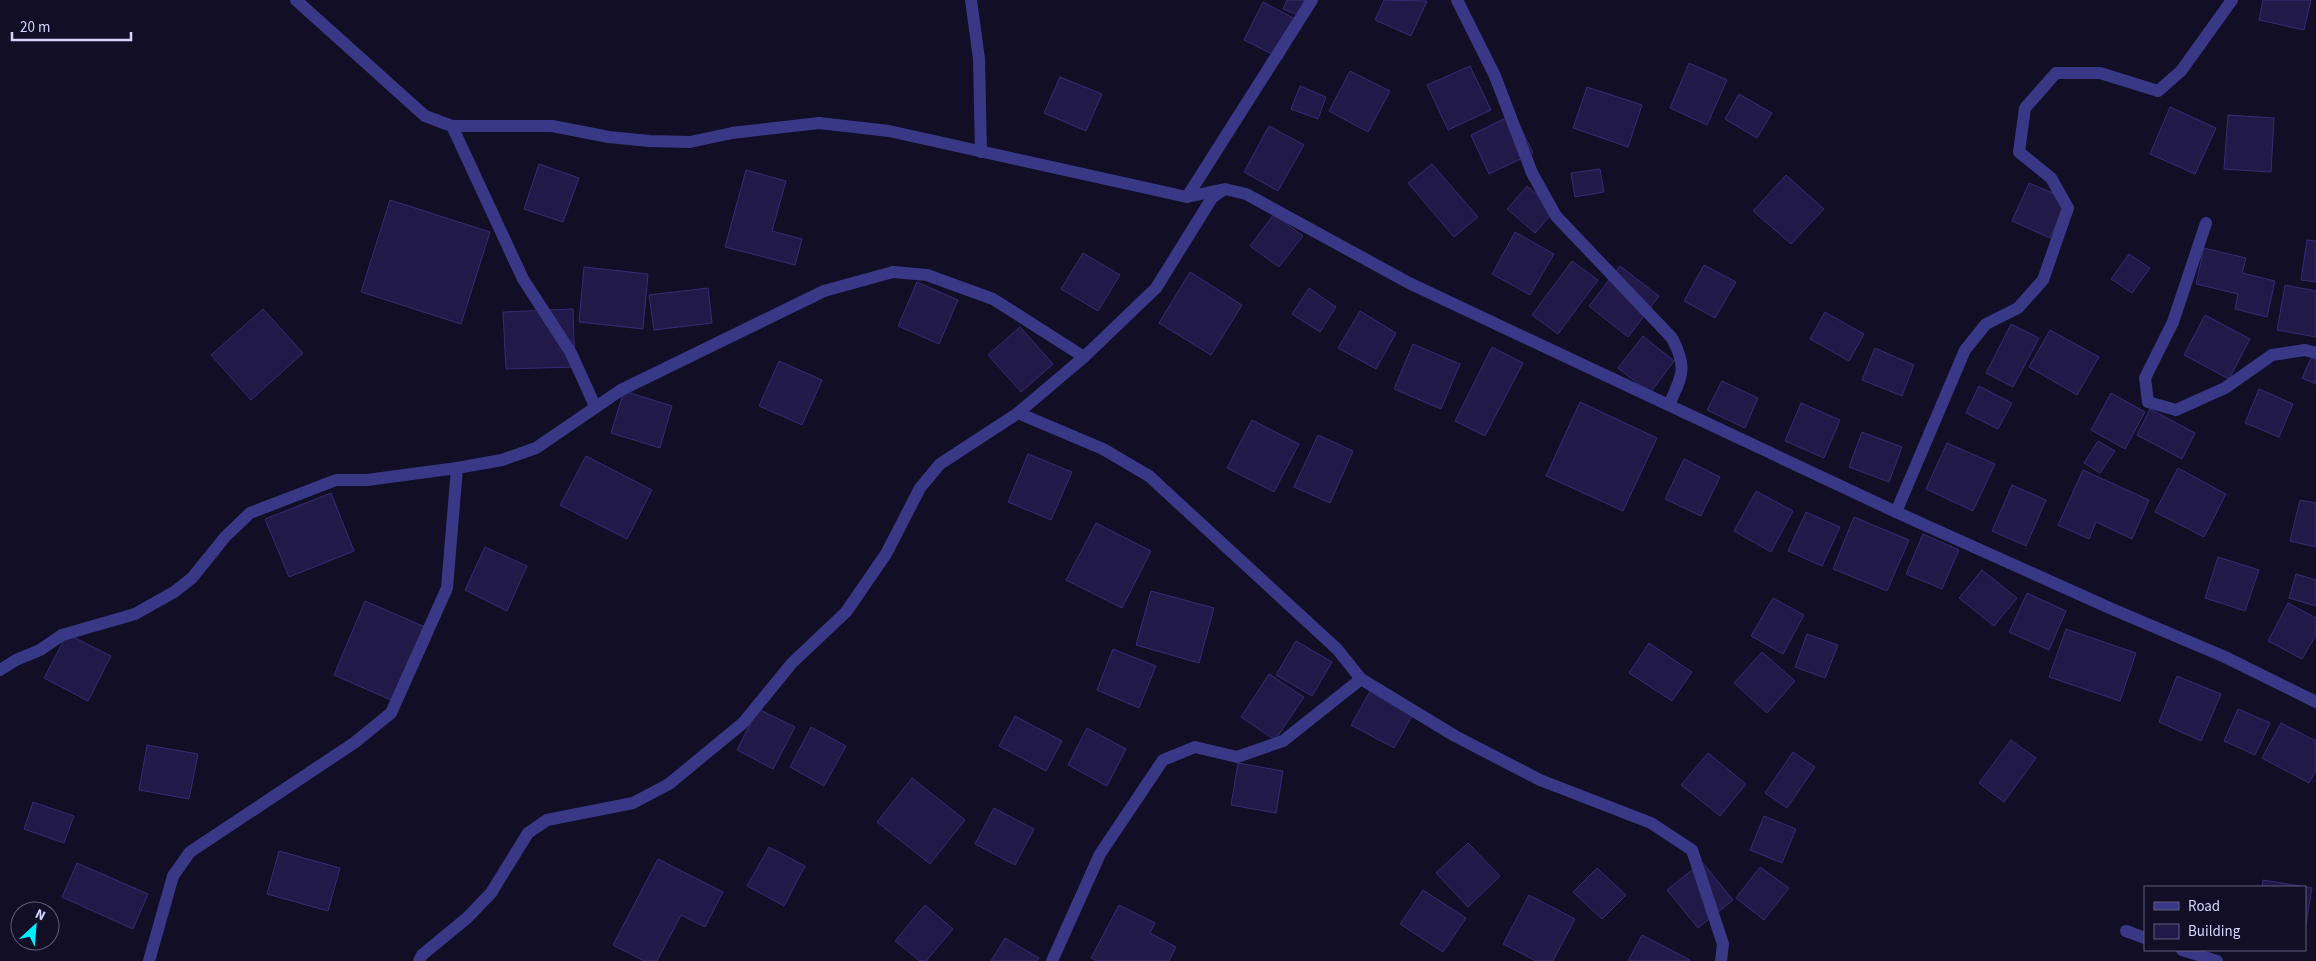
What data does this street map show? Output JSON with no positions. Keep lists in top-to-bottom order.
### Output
{
  "legend": ["Road", "Building"],
  "scale_bar": "20 m",
  "north": "top right"
}
